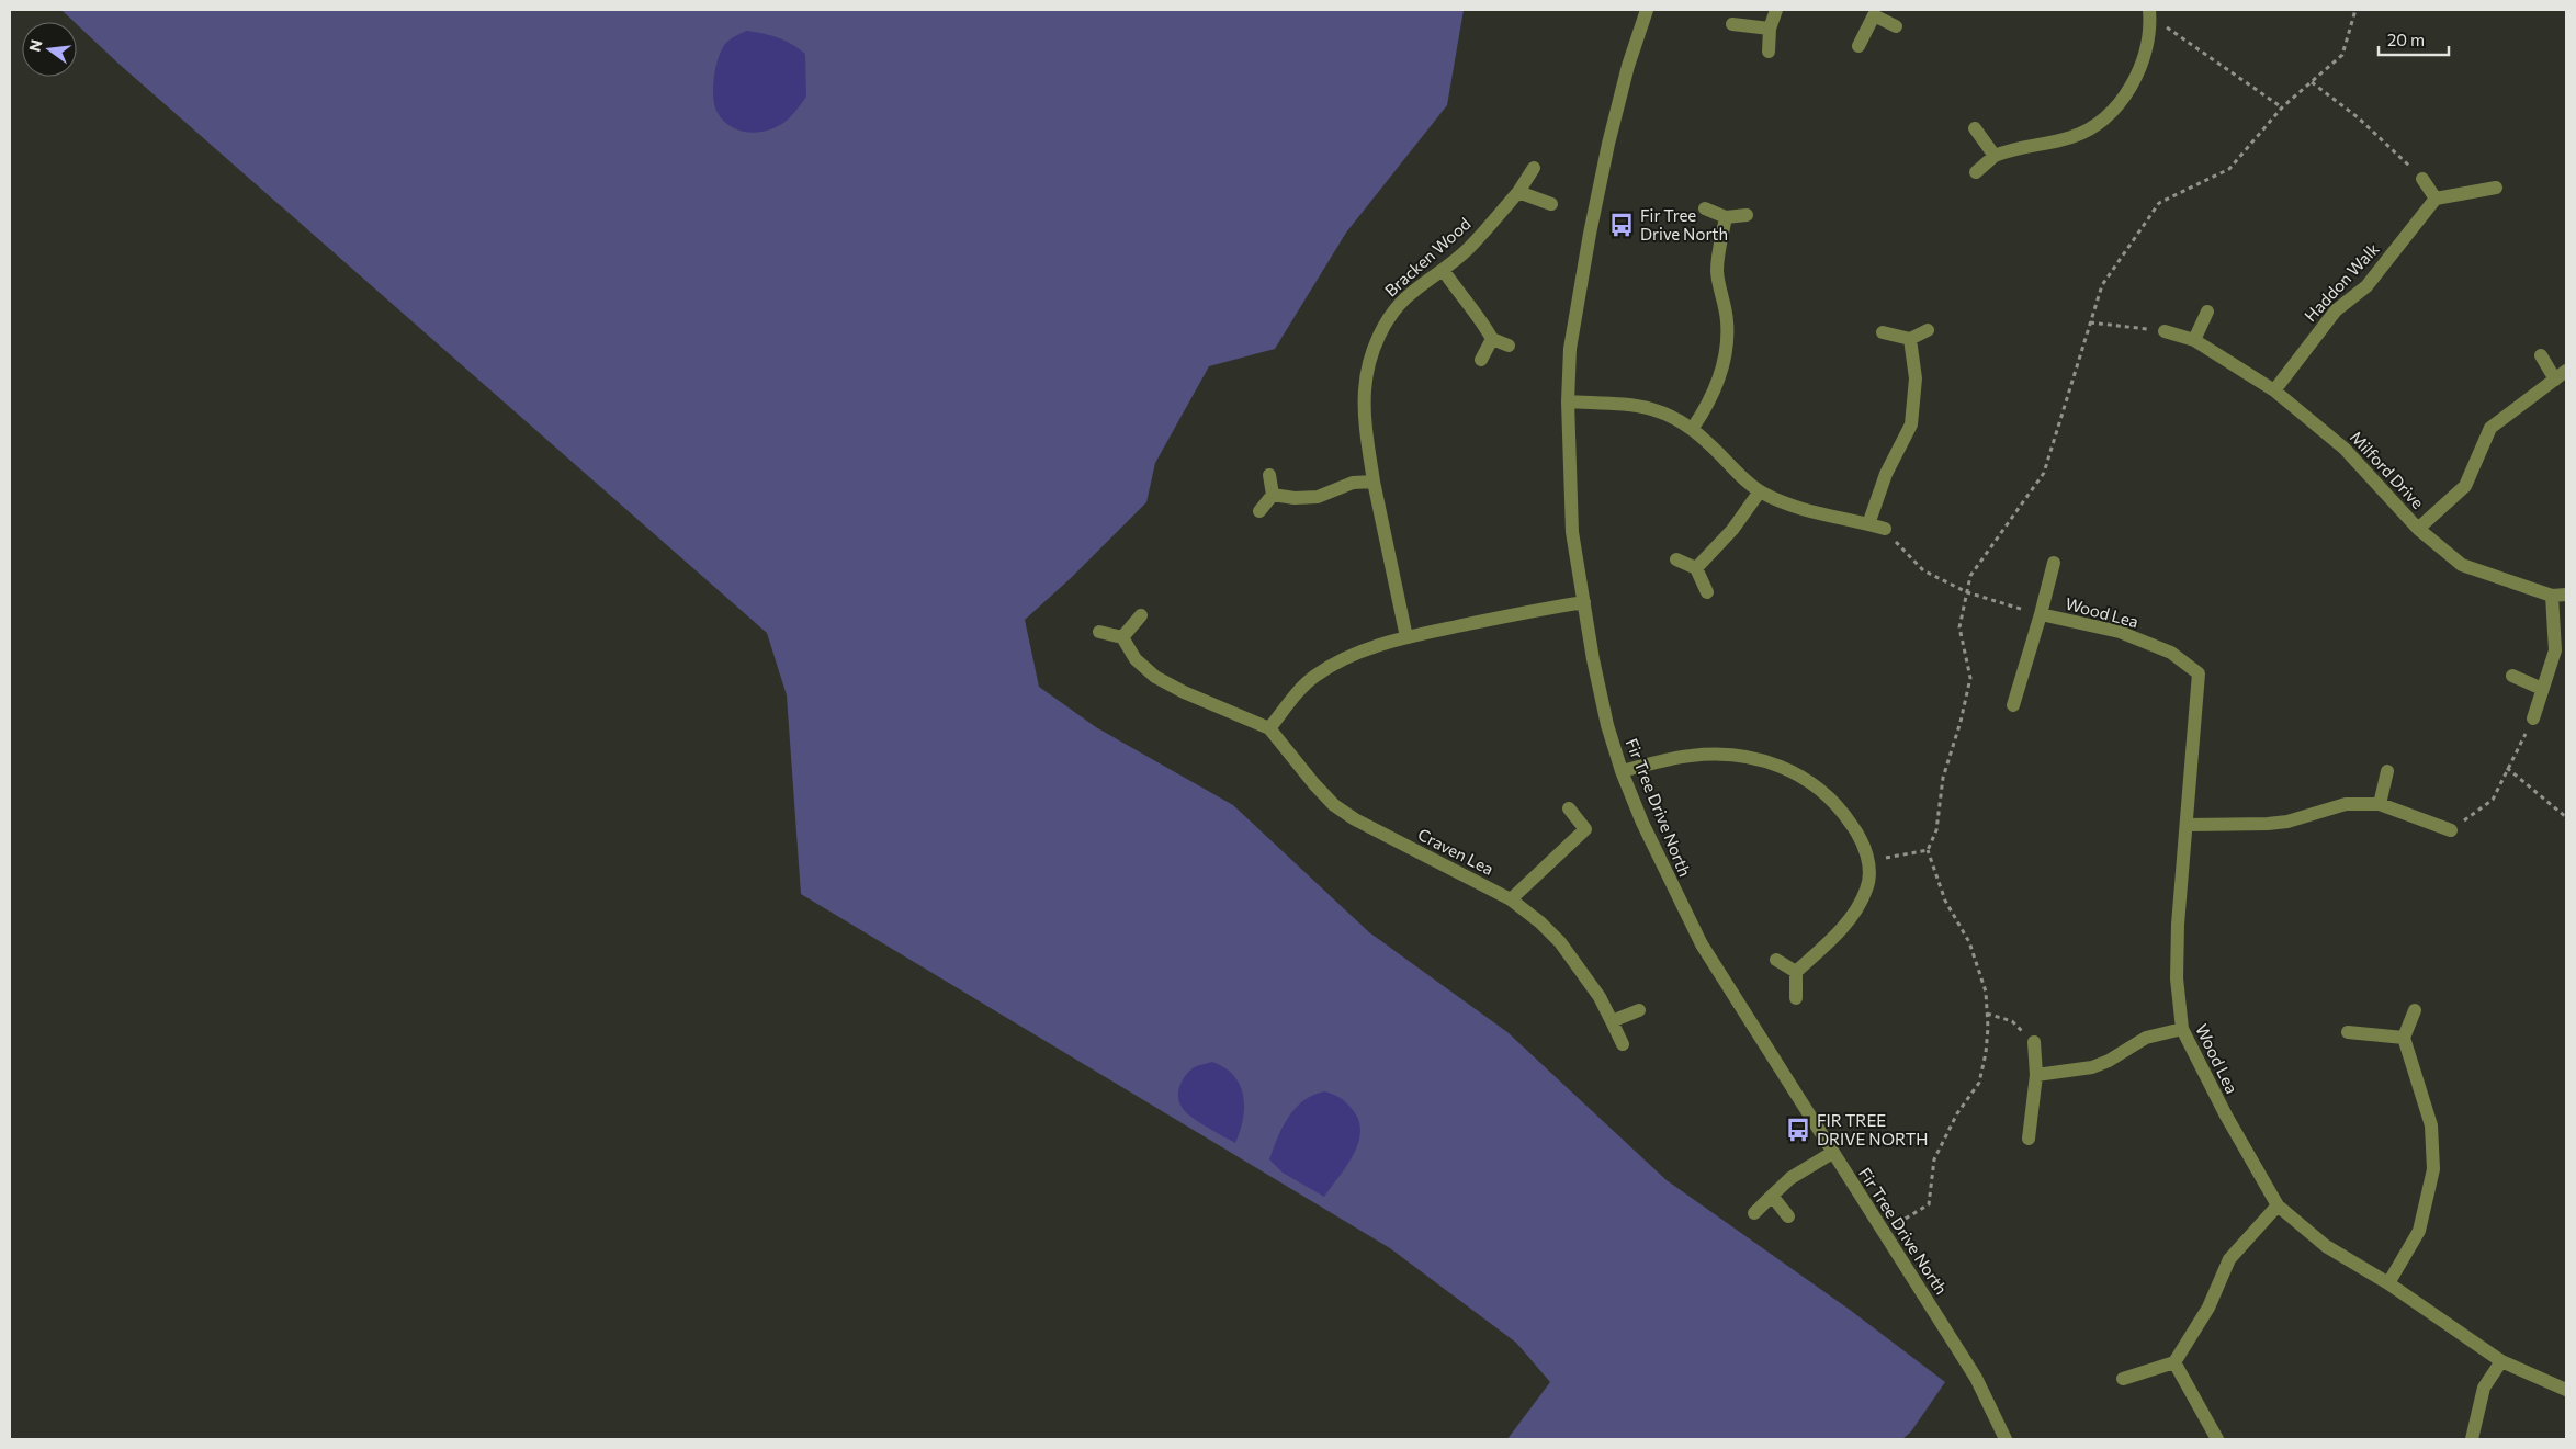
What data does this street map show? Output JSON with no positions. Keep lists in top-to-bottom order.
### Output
{
  "streets": {
    "street": [
      "Bracken Wood",
      "Haddon Walk",
      "Milford Drive",
      "Wood Lea",
      "Fir Tree Drive North",
      "Craven Lea"
    ]
  },
  "crossings": [
    ["Haddon Walk", "Milford Drive"]
  ],
  "places": {
    "bus stop": ["Fir Tree Drive North", "FIR TREE DRIVE NORTH"]
  },
  "scale_bar": "20 m",
  "north": "left"
}
